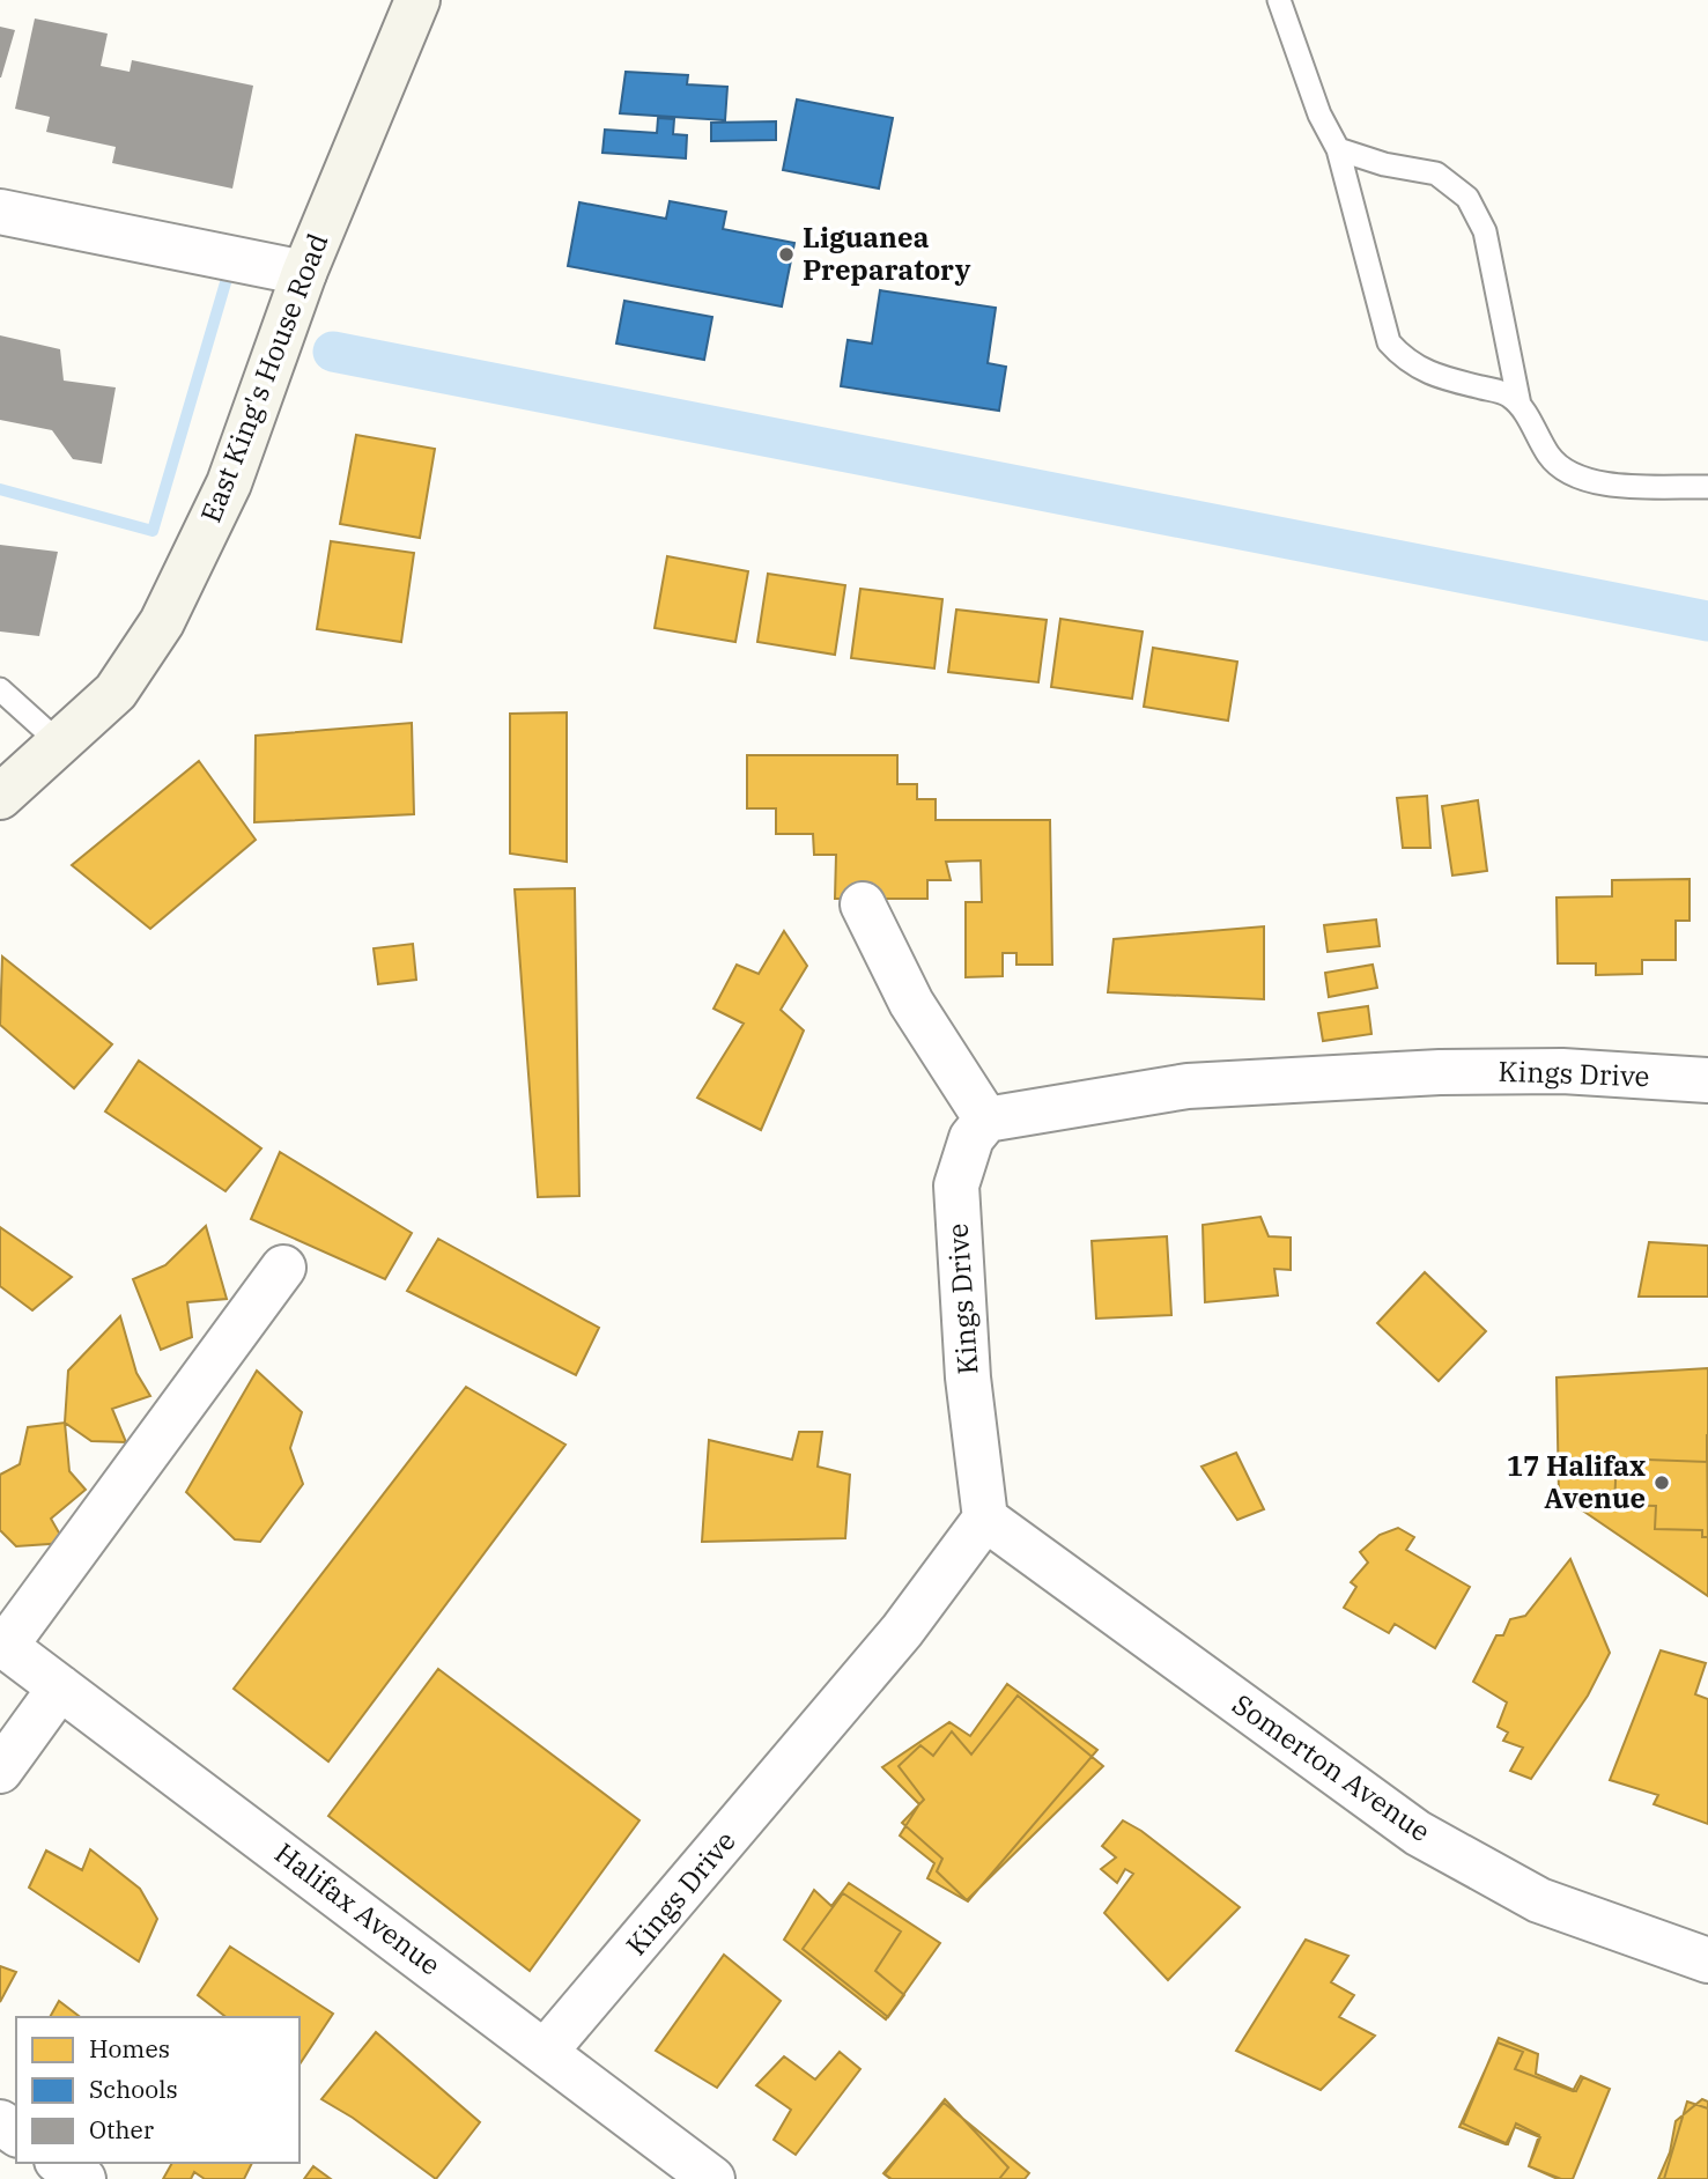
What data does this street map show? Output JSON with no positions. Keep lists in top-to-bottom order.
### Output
{
  "streets": {
    "main road": ["East King's House Road"],
    "street": ["Kings Drive", "Somerton Avenue", "Halifax Avenue"]
  },
  "crossings": [
    ["Kings Drive", "Somerton Avenue"],
    ["Kings Drive", "Halifax Avenue"]
  ],
  "places": ["Liguanea Preparatory", "17 Halifax Avenue"],
  "legend": ["Homes", "Schools", "Other"]
}
